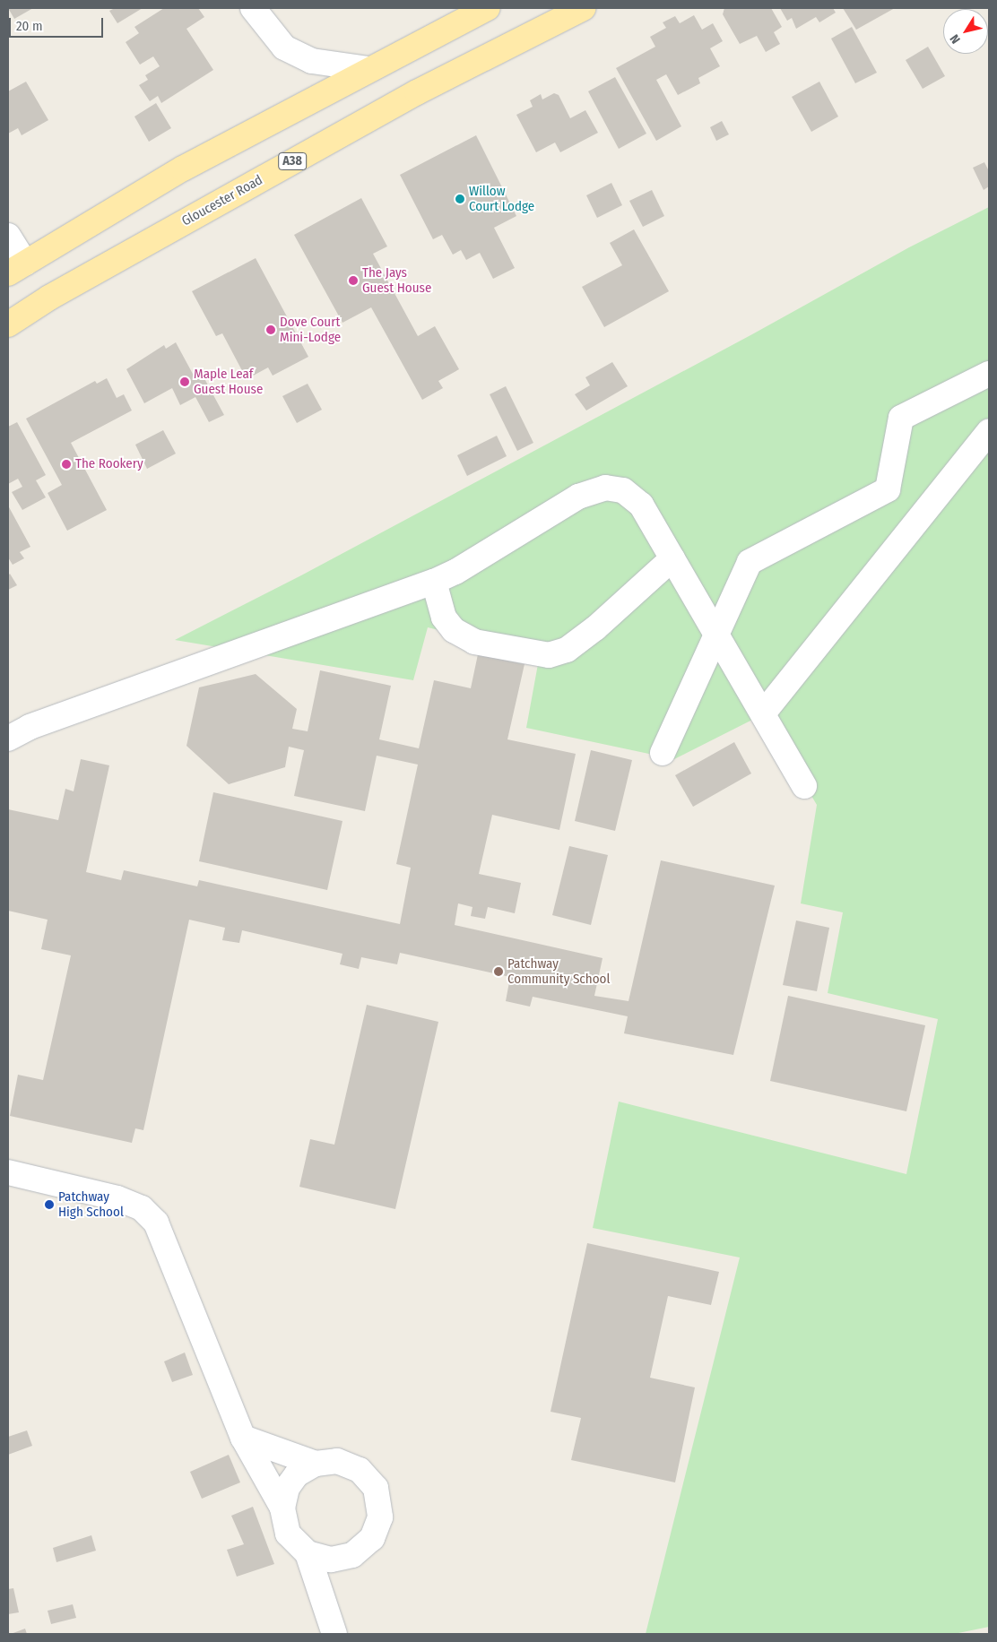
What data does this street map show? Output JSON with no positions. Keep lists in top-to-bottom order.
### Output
{
  "streets": {
    "main road": ["A38", "Gloucester Road"]
  },
  "places": [
    "Willow Court Lodge",
    "The Jays Guest House",
    "Dove Court Mini-Lodge",
    "Maple Leaf Guest House",
    "The Rookery",
    "Patchway Community School",
    "Patchway High School"
  ],
  "scale_bar": "20 m",
  "north": "bottom left"
}
